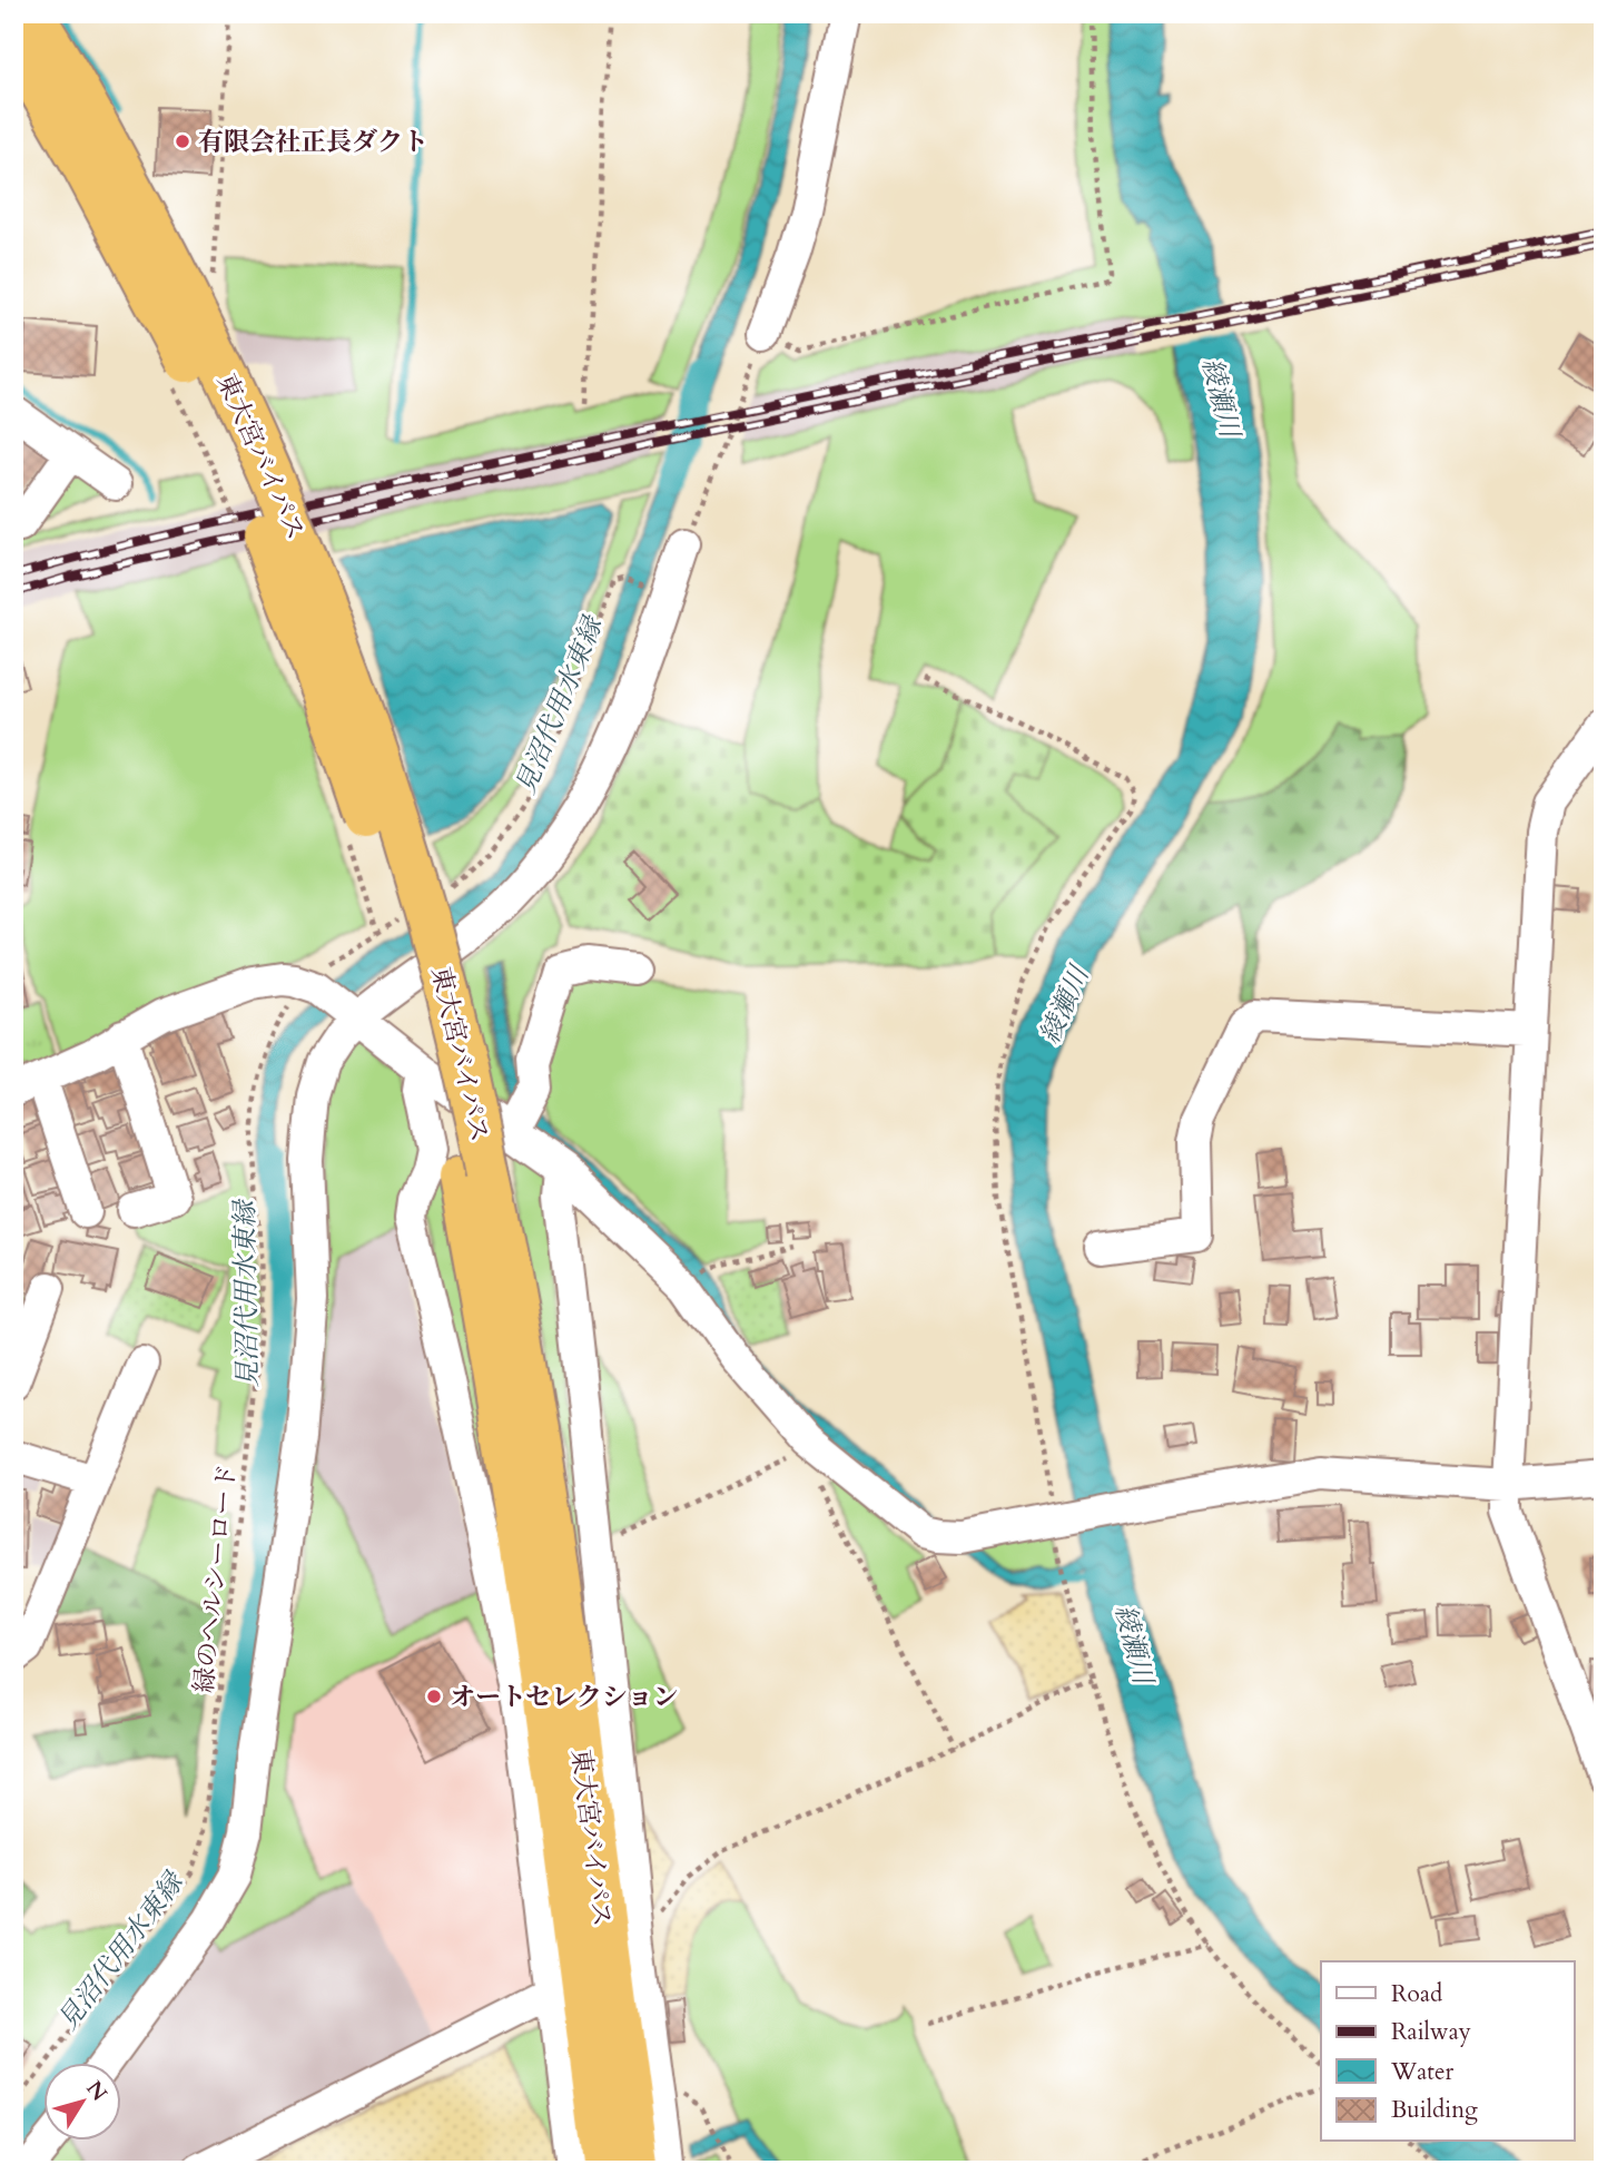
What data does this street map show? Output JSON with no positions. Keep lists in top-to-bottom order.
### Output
{
  "streets": {
    "highway": ["東大宮バイパス"],
    "path": ["緑のヘルシーロード"]
  },
  "water": ["綾瀬川", "見沼代用水東縁"],
  "places": ["有限会社正長ダクト", "オートセレクション"],
  "legend": [
    "Road",
    "Railway",
    "Water",
    "Building"
  ],
  "north": "top right"
}
